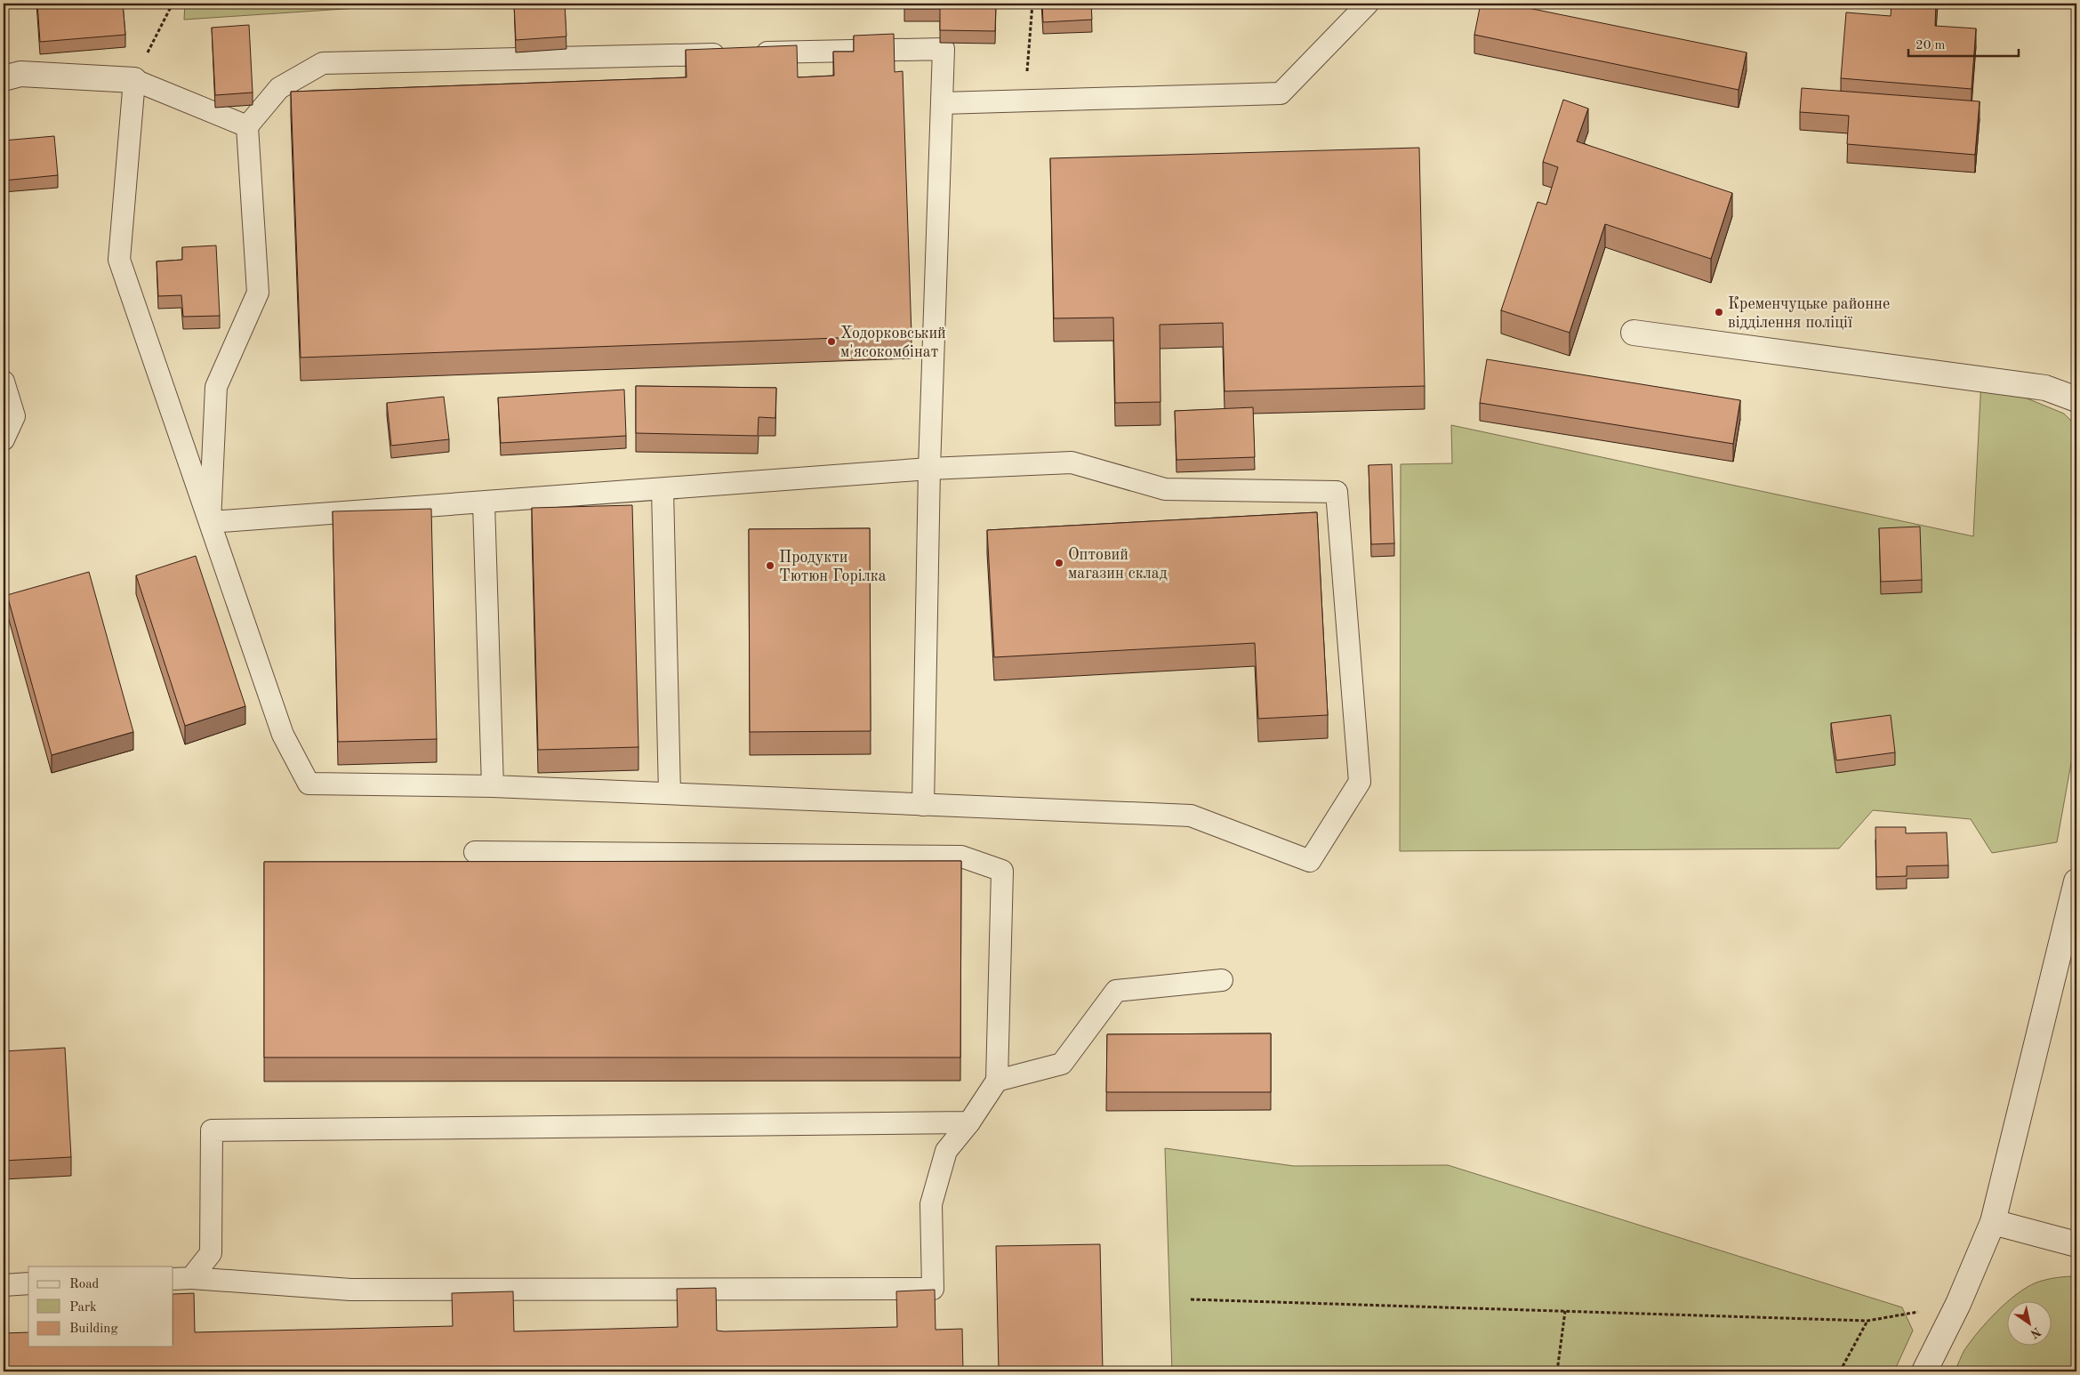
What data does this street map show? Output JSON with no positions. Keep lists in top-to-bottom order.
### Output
{
  "places": [
    "Кременчуцьке районне відділення поліції",
    "Ходорковський м'ясокомбінат",
    "Оптовий магазин склад",
    "Продукти Тютюн Горілка"
  ],
  "legend": ["Road", "Park", "Building"],
  "scale_bar": "20 m",
  "north": "bottom right"
}
